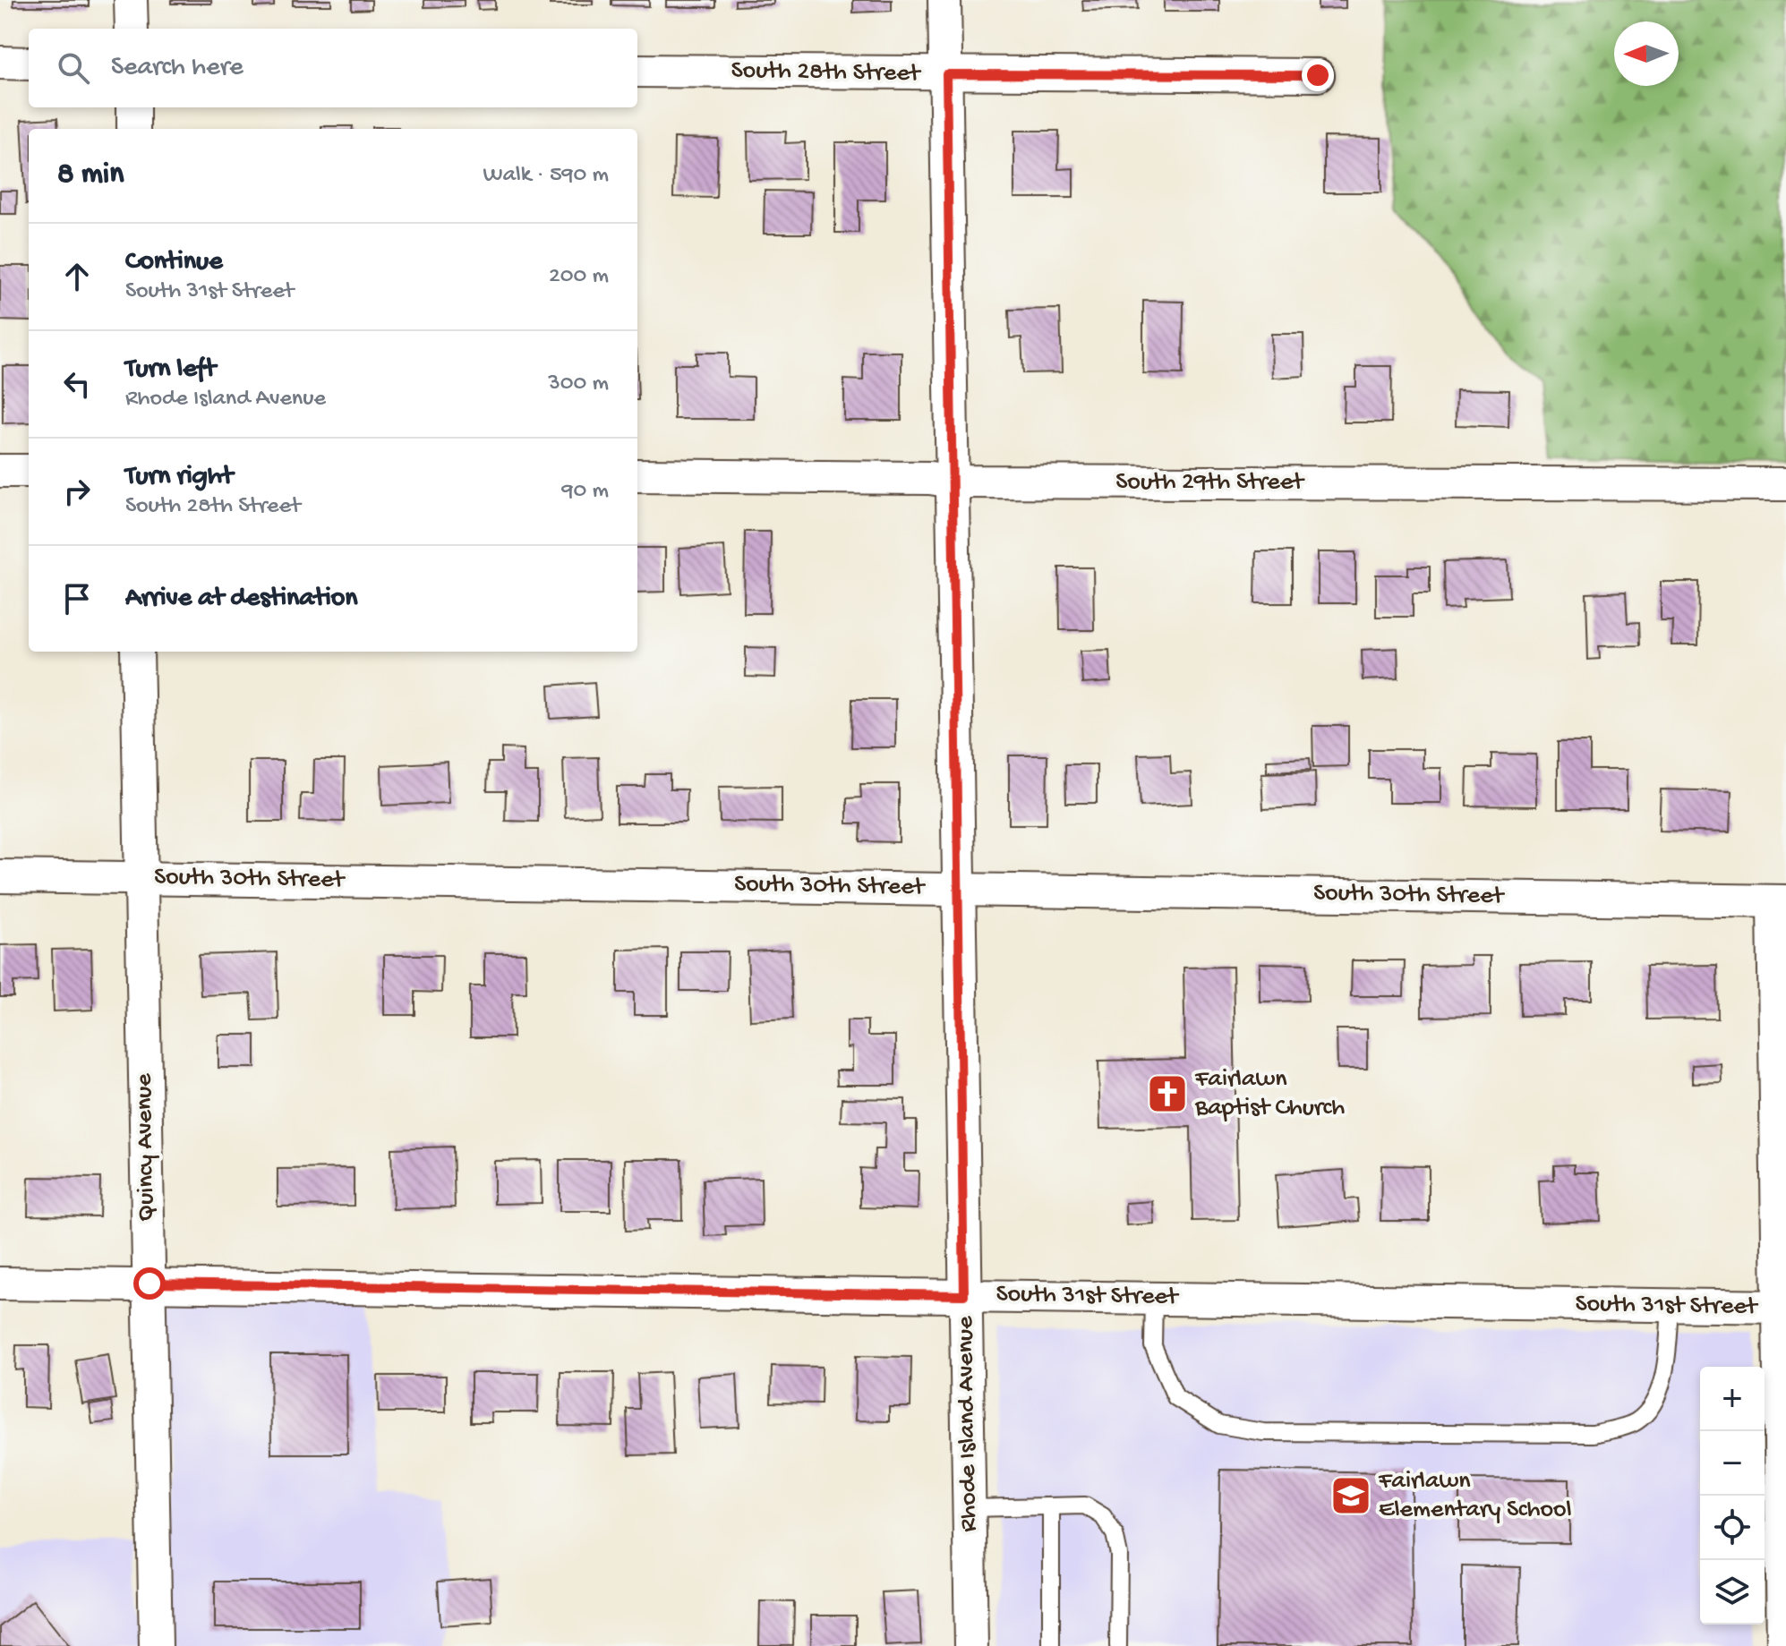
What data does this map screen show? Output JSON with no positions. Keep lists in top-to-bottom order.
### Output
{
  "streets": {
    "street": [
      "South 28th Street",
      "South 29th Street",
      "South 30th Street",
      "Quincy Avenue",
      "South 31st Street",
      "Rhode Island Avenue"
    ]
  },
  "crossings": [
    ["South 28th Street", "Rhode Island Avenue"],
    ["South 29th Street", "Rhode Island Avenue"],
    ["South 30th Street", "Quincy Avenue"],
    ["South 30th Street", "Rhode Island Avenue"],
    ["Quincy Avenue", "South 31st Street"],
    ["South 31st Street", "Rhode Island Avenue"]
  ],
  "places": {
    "church": ["Fairlawn Baptist Church"],
    "school or university": ["Fairlawn Elementary School"]
  },
  "north": "left",
  "page": {
    "search": "Search here",
    "heading": ["8 min", "Walk · 590 m"],
    "list": [
      ["Continue", "South 31st Street", "200 m"],
      ["Turn left", "Rhode Island Avenue", "300 m"],
      ["Turn right", "South 28th Street", "90 m"],
      "Arrive at destination"
    ],
    "map_buttons": ["+", "−"]
  }
}
